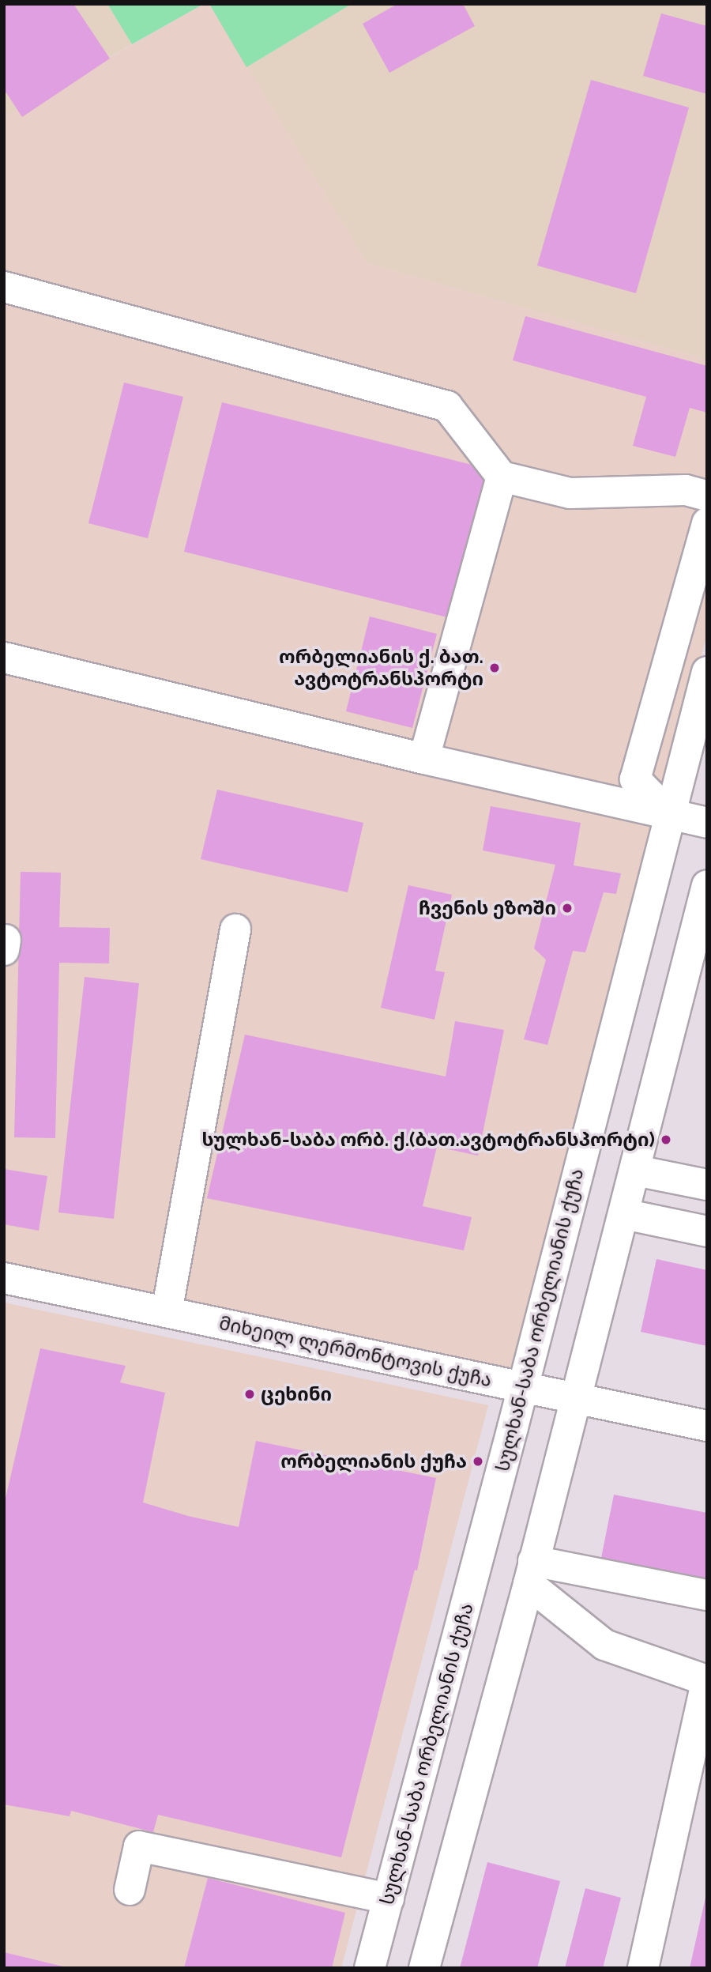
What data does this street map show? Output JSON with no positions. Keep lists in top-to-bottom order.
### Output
{
  "streets": {
    "street": ["სულხან-საბა ორბელიანის ქუჩა", "მიხეილ ლერმონტოვის ქუჩა"]
  },
  "crossings": [
    ["სულხან-საბა ორბელიანის ქუჩა", "მიხეილ ლერმონტოვის ქუჩა"]
  ],
  "places": [
    "ორბელიანის ქ. ბათ. ავტოტრანსპორტი",
    "ჩვენის ეზოში",
    "სულხან-საბა ორბ. ქ.(ბათ.ავტოტრანსპორტი)",
    "ცეხინი",
    "ორბელიანის ქუჩა"
  ]
}
